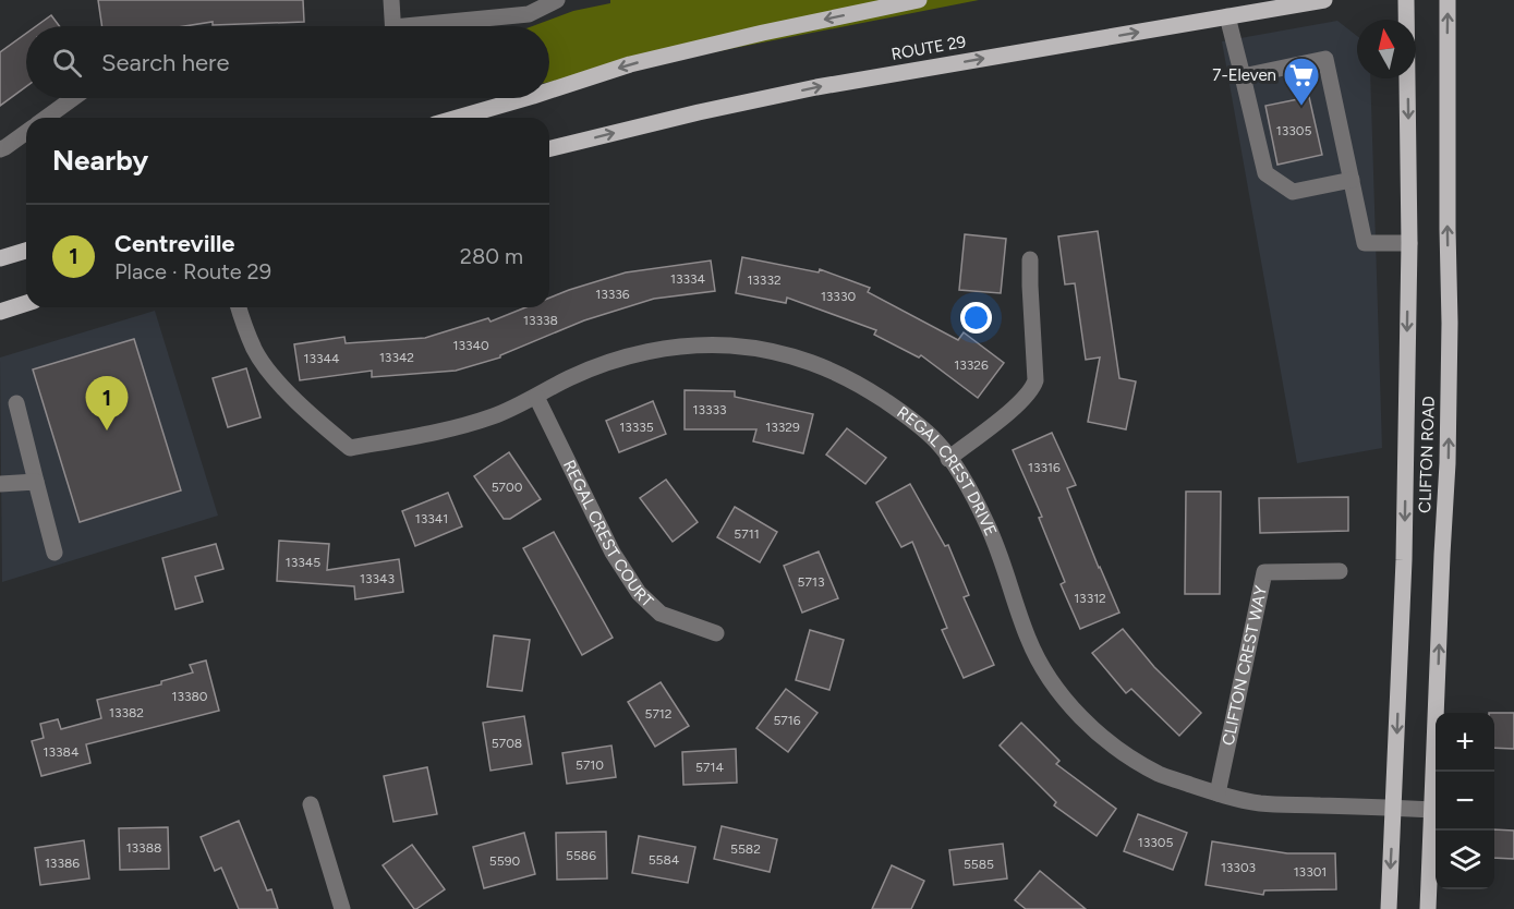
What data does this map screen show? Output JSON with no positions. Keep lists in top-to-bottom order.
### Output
{
  "streets": {
    "main road": ["ROUTE 29", "CLIFTON ROAD"],
    "street": ["REGAL CREST DRIVE", "REGAL CREST COURT", "CLIFTON CREST WAY"]
  },
  "crossings": [
    ["CLIFTON ROAD", "REGAL CREST DRIVE"],
    ["REGAL CREST DRIVE", "REGAL CREST COURT"],
    ["REGAL CREST DRIVE", "CLIFTON CREST WAY"]
  ],
  "places": {
    "supermarket": ["7-Eleven"]
  },
  "house_numbers": [
    "13305",
    "13334",
    "13332",
    "13336",
    "13330",
    "13338",
    "13340",
    "13342",
    "13344",
    "13326",
    "13333",
    "13335",
    "13329",
    "13316",
    "5700",
    "13341",
    "5711",
    "13345",
    "13343",
    "5713",
    "13312",
    "13380",
    "13382",
    "5712",
    "5716",
    "5708",
    "13384",
    "5710",
    "5714",
    "13305",
    "13388",
    "5582",
    "5586",
    "5584",
    "5590",
    "13386",
    "5585",
    "13303",
    "13301"
  ],
  "north": "top",
  "page": {
    "search": "Search here",
    "heading": "Nearby",
    "list": [
      {
        "mark": "1",
        "name": "Centreville",
        "note": "Place · Route 29",
        "value": "280 m"
      }
    ],
    "pins": "1",
    "map_buttons": ["+", "−"]
  }
}
